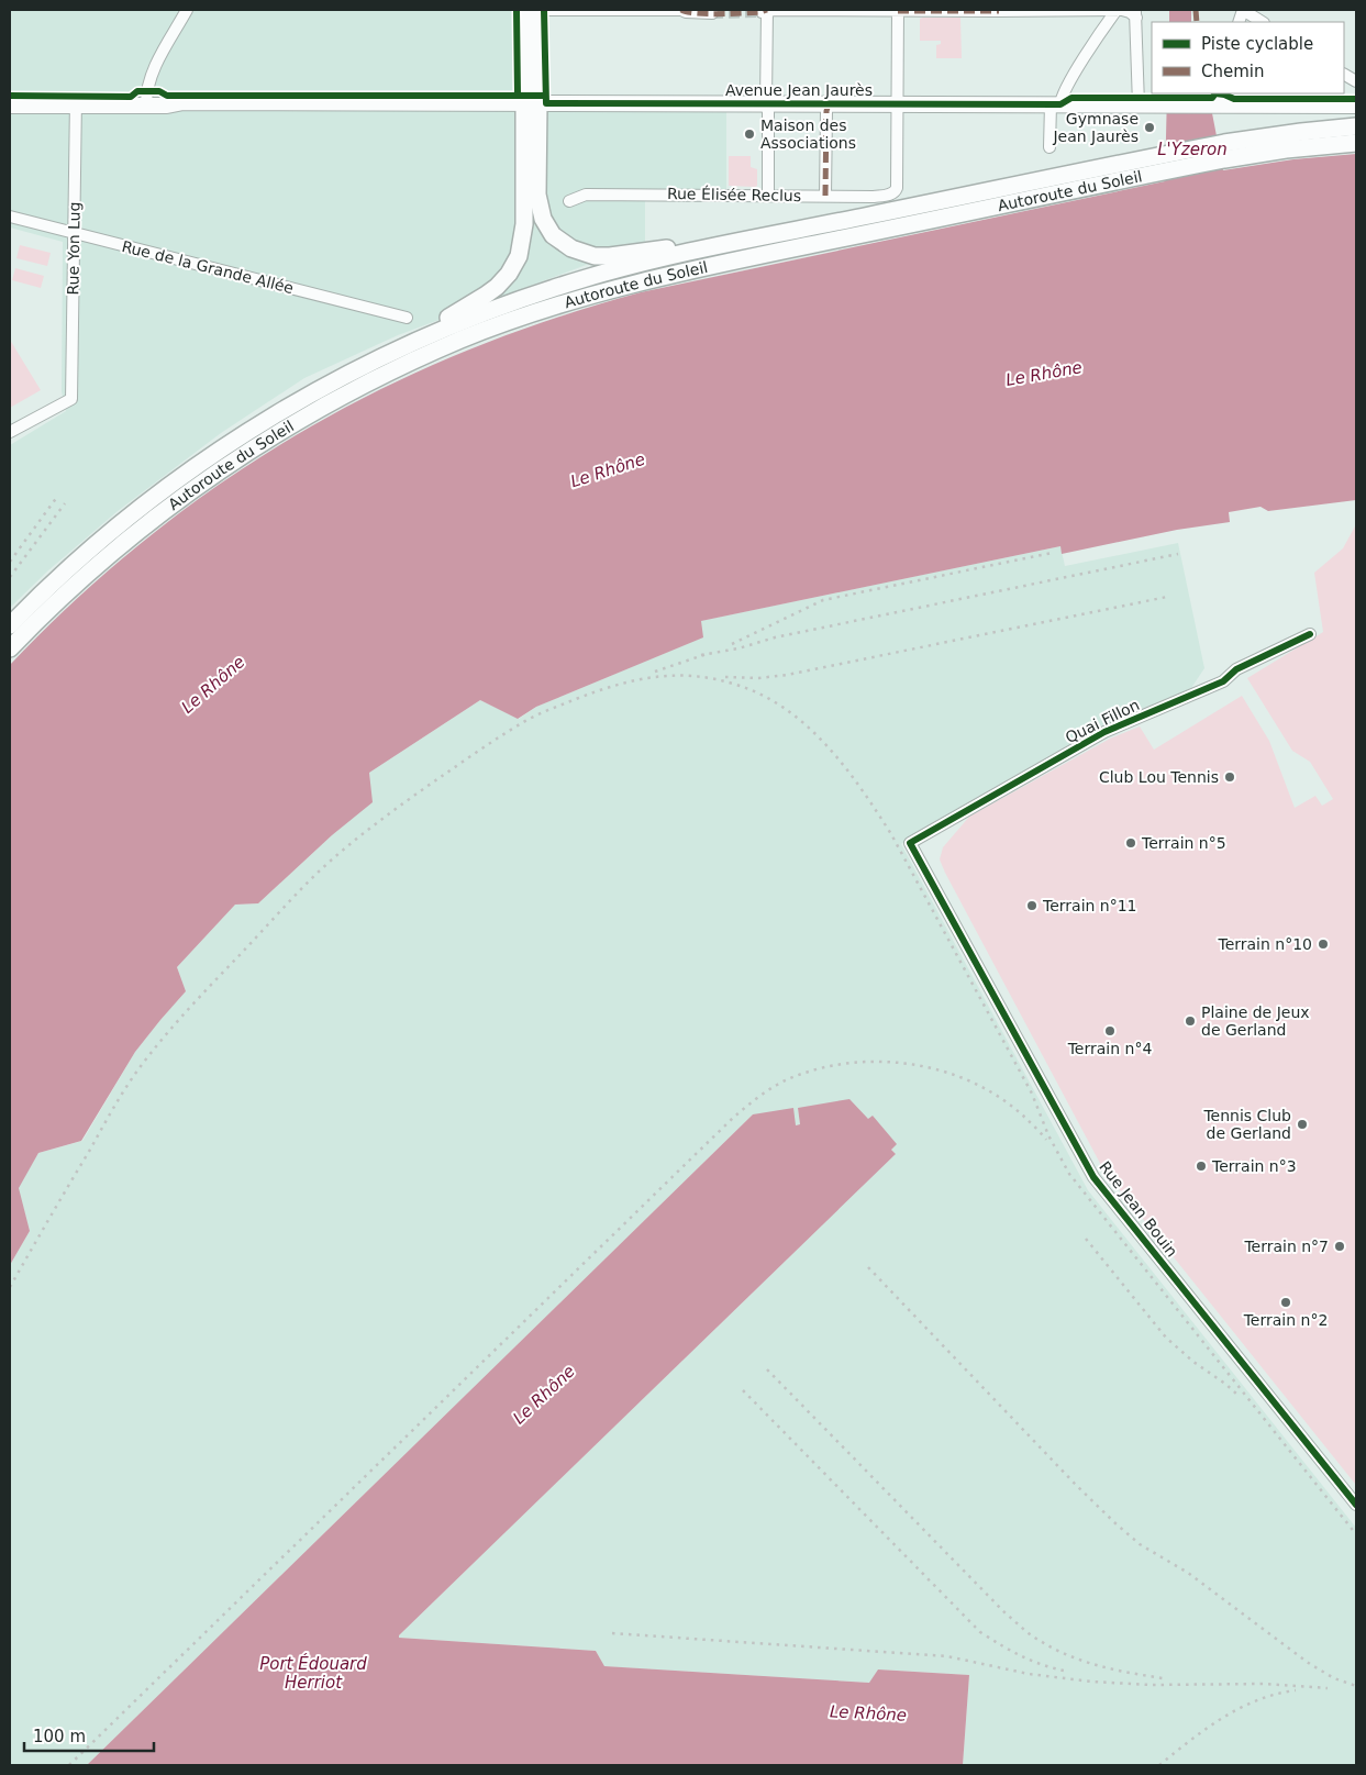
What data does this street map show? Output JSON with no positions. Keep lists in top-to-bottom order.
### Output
{
  "streets": {
    "highway": ["Autoroute du Soleil"],
    "main road": ["Avenue Jean Jaurès"],
    "street": [
      "Rue Élisée Reclus",
      "Rue Yon Lug",
      "Rue de la Grande Allée",
      "Quai Fillon",
      "Rue Jean Bouin"
    ]
  },
  "crossings": [
    ["Avenue Jean Jaurès", "Rue Élisée Reclus"],
    ["Avenue Jean Jaurès", "Rue Yon Lug"],
    ["Rue Yon Lug", "Rue de la Grande Allée"],
    ["Quai Fillon", "Rue Jean Bouin"]
  ],
  "water": ["L'Yzeron", "Le Rhône", "Port Édouard Herriot"],
  "places": [
    "Gymnase Jean Jaurès",
    "Maison des Associations",
    "Club Lou Tennis",
    "Terrain n°5",
    "Terrain n°11",
    "Terrain n°10",
    "Plaine de Jeux de Gerland",
    "Terrain n°4",
    "Tennis Club de Gerland",
    "Terrain n°3",
    "Terrain n°7",
    "Terrain n°2"
  ],
  "legend": ["Piste cyclable", "Chemin"],
  "scale_bar": "100 m"
}
